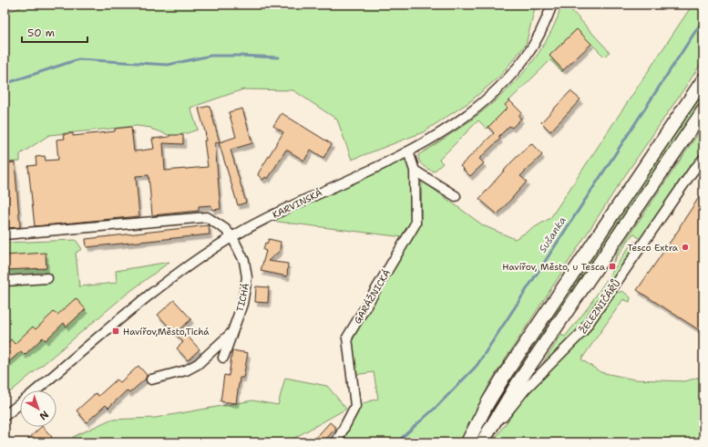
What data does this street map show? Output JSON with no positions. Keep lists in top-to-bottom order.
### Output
{
  "streets": {
    "street": [
      "KARVINSKÁ",
      "GARÁŽNICKÁ",
      "TICHÁ",
      "ŽELEZNIČÁŘŮ"
    ]
  },
  "crossings": [
    ["KARVINSKÁ", "GARÁŽNICKÁ"],
    ["KARVINSKÁ", "TICHÁ"]
  ],
  "water": ["Sušanka"],
  "places": {
    "other": ["Tesco Extra"],
    "transit": ["Havířov, Město, u Tesca", "Havířov,Město,Tichá"]
  },
  "scale_bar": "50 m",
  "north": "bottom right"
}
